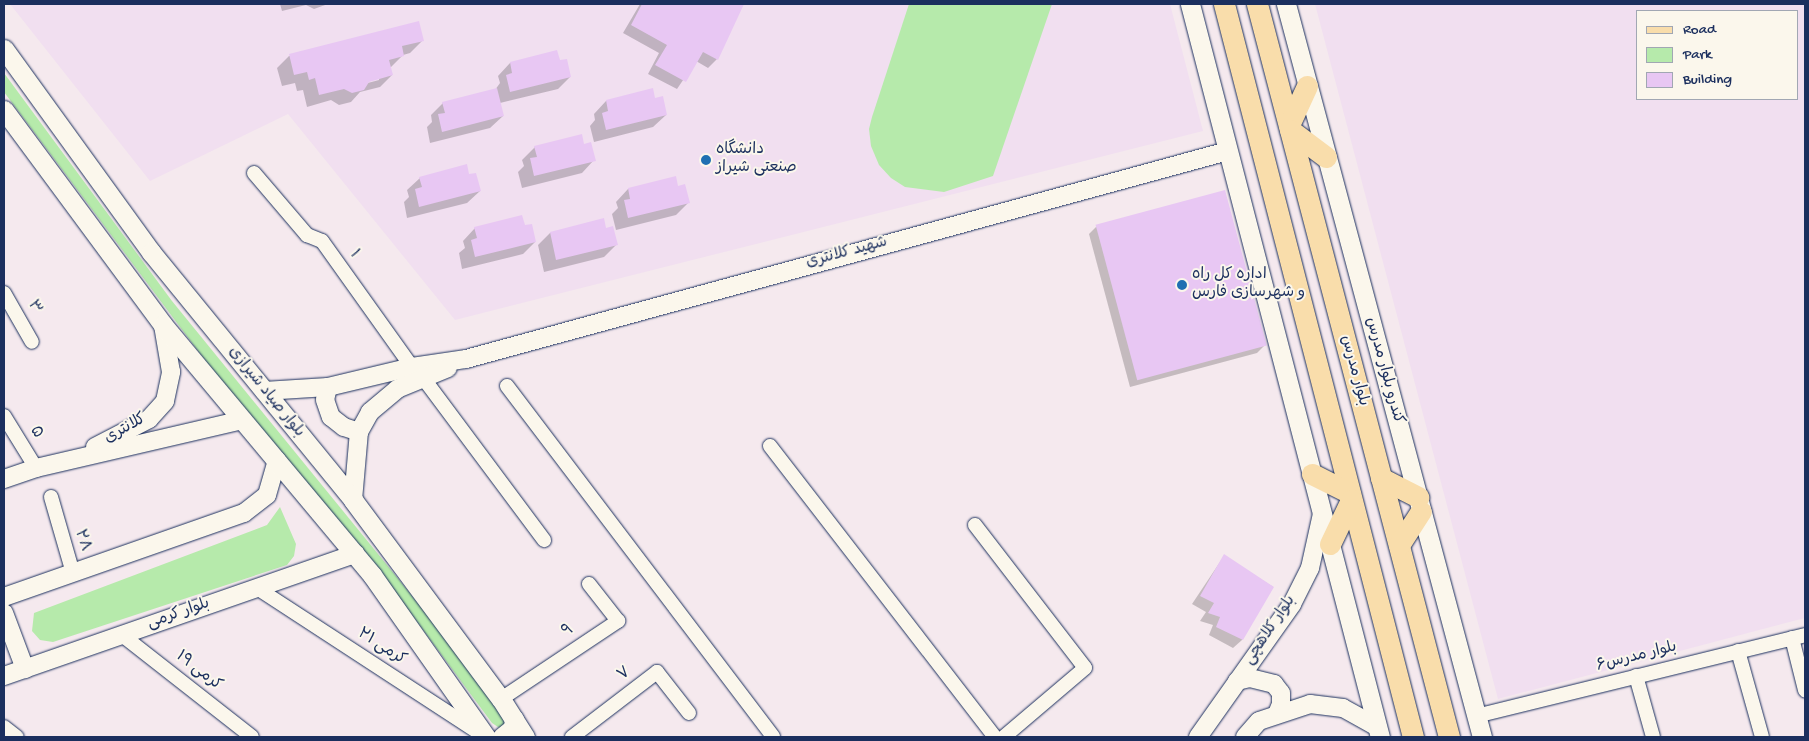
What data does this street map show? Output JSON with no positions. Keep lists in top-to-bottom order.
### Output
{
  "streets": {
    "main road": ["بلوار مدرس", "کندرو بلوار مدرس", "بلوار صیاد شیرازی"],
    "street": [
      "شهید کلانتری",
      "۱",
      "۳",
      "کلانتری",
      "۵",
      "۲۸",
      "بلوار کرمی",
      "بلوار کلاهچی",
      "۹",
      "کرمی ۲۱",
      "بلوار مدرس۶",
      "کرمی ۱۹",
      "۷"
    ]
  },
  "crossings": [
    ["شهید کلانتری", "۱"],
    ["کندرو بلوار مدرس", "بلوار مدرس۶"],
    ["بلوار صیاد شیرازی", "کلانتری"],
    ["بلوار صیاد شیرازی", "بلوار کرمی"],
    ["بلوار صیاد شیرازی", "۹"],
    ["بلوار صیاد شیرازی", "کرمی ۲۱"],
    ["کلانتری", "۵"],
    ["بلوار کرمی", "کرمی ۲۱"],
    ["بلوار کرمی", "کرمی ۱۹"]
  ],
  "places": ["دانشگاه صنعتی شیراز", "اداره کل راه و شهرسازی فارس"],
  "legend": ["Road", "Park", "Building"]
}
